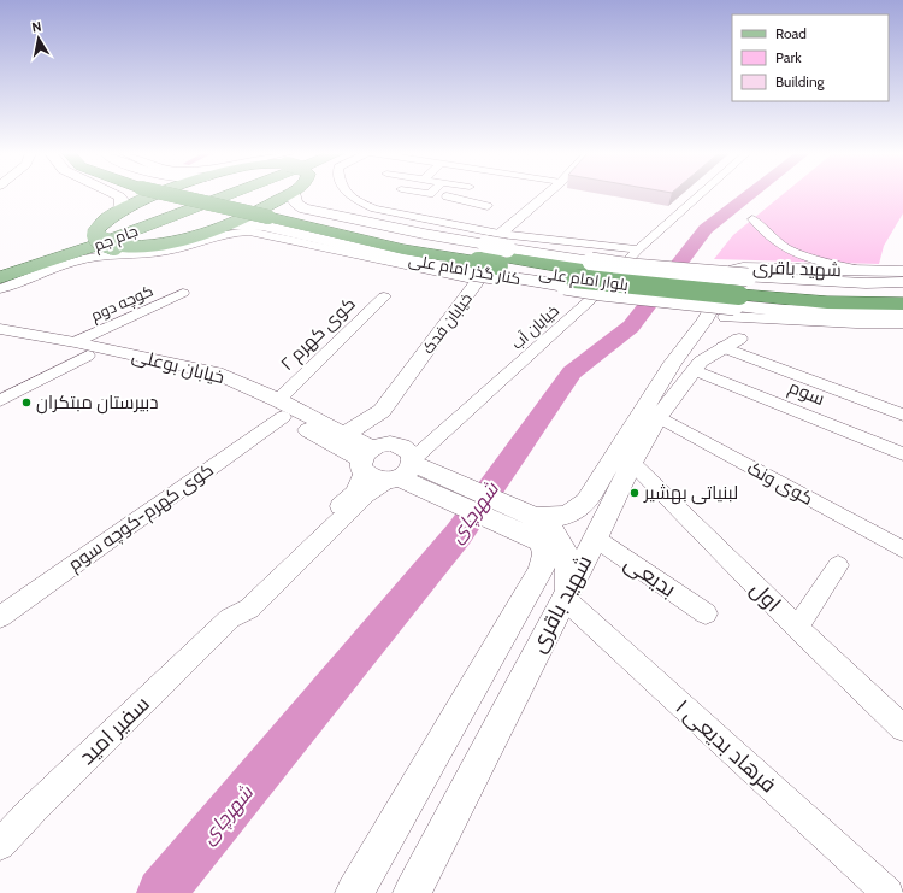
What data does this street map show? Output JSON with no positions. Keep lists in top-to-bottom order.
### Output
{
  "streets": {
    "highway": ["بلوار امام علی"],
    "main road": ["جام جم", "کنار گذر امام علی"],
    "street": [
      "شهید باقری",
      "کوچه دوم",
      "خیابان فدک",
      "خیابان آب",
      "کوی کهرم ۲",
      "خیابان بوعلی",
      "سوم",
      "کوی ونک",
      "کوی کهرم-کوچه سوم",
      "بدیعی",
      "اول",
      "سفیر امید",
      "فرهاد بدیعی ۱"
    ]
  },
  "crossings": [
    ["کنار گذر امام علی", "بلوار امام علی"],
    ["کنار گذر امام علی", "خیابان فدک"],
    ["شهید باقری", "سوم"],
    ["شهید باقری", "کوی ونک"],
    ["شهید باقری", "بدیعی"],
    ["شهید باقری", "اول"],
    ["شهید باقری", "فرهاد بدیعی ۱"],
    ["بلوار امام علی", "خیابان فدک"],
    ["کوچه دوم", "خیابان بوعلی"],
    ["خیابان فدک", "خیابان بوعلی"],
    ["خیابان فدک", "سفیر امید"],
    ["خیابان آب", "سفیر امید"],
    ["کوی کهرم ۲", "خیابان بوعلی"],
    ["کوی کهرم ۲", "کوی کهرم-کوچه سوم"],
    ["خیابان بوعلی", "کوی کهرم-کوچه سوم"],
    ["خیابان بوعلی", "سفیر امید"]
  ],
  "water": ["شهرچای"],
  "places": ["دبیرستان مبتکران", "لبنیاتی بهشیر"],
  "legend": ["Road", "Park", "Building"],
  "north": "top"
}
